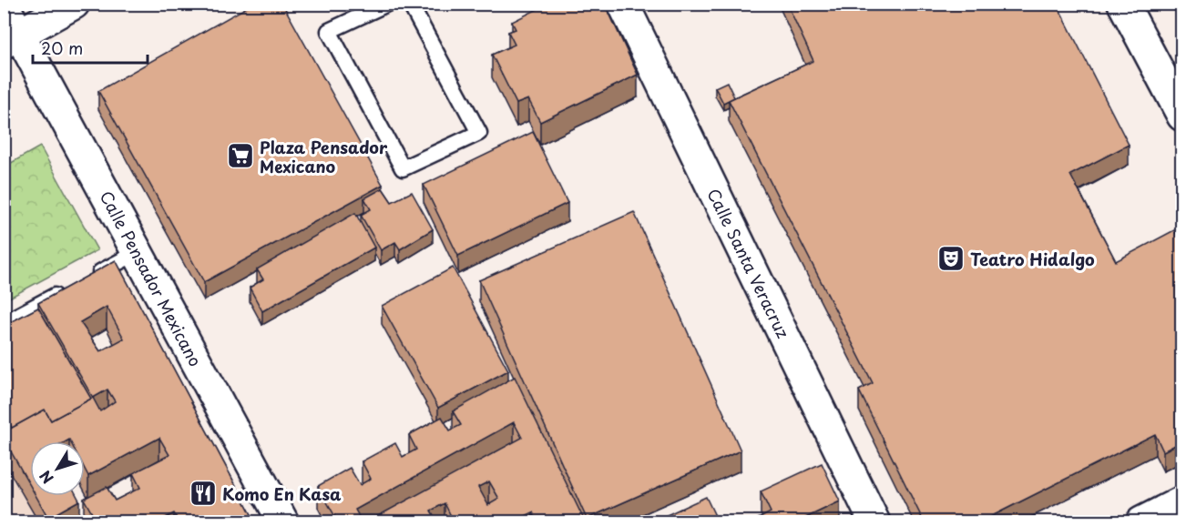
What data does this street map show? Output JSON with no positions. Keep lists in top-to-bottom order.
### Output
{
  "streets": {
    "street": ["Calle Santa Veracruz", "Calle Pensador Mexicano"]
  },
  "places": {
    "supermarket": ["Plaza Pensador Mexicano"],
    "theatre": ["Teatro Hidalgo"],
    "restaurant": ["Komo En Kasa"]
  },
  "scale_bar": "20 m",
  "north": "bottom left"
}
